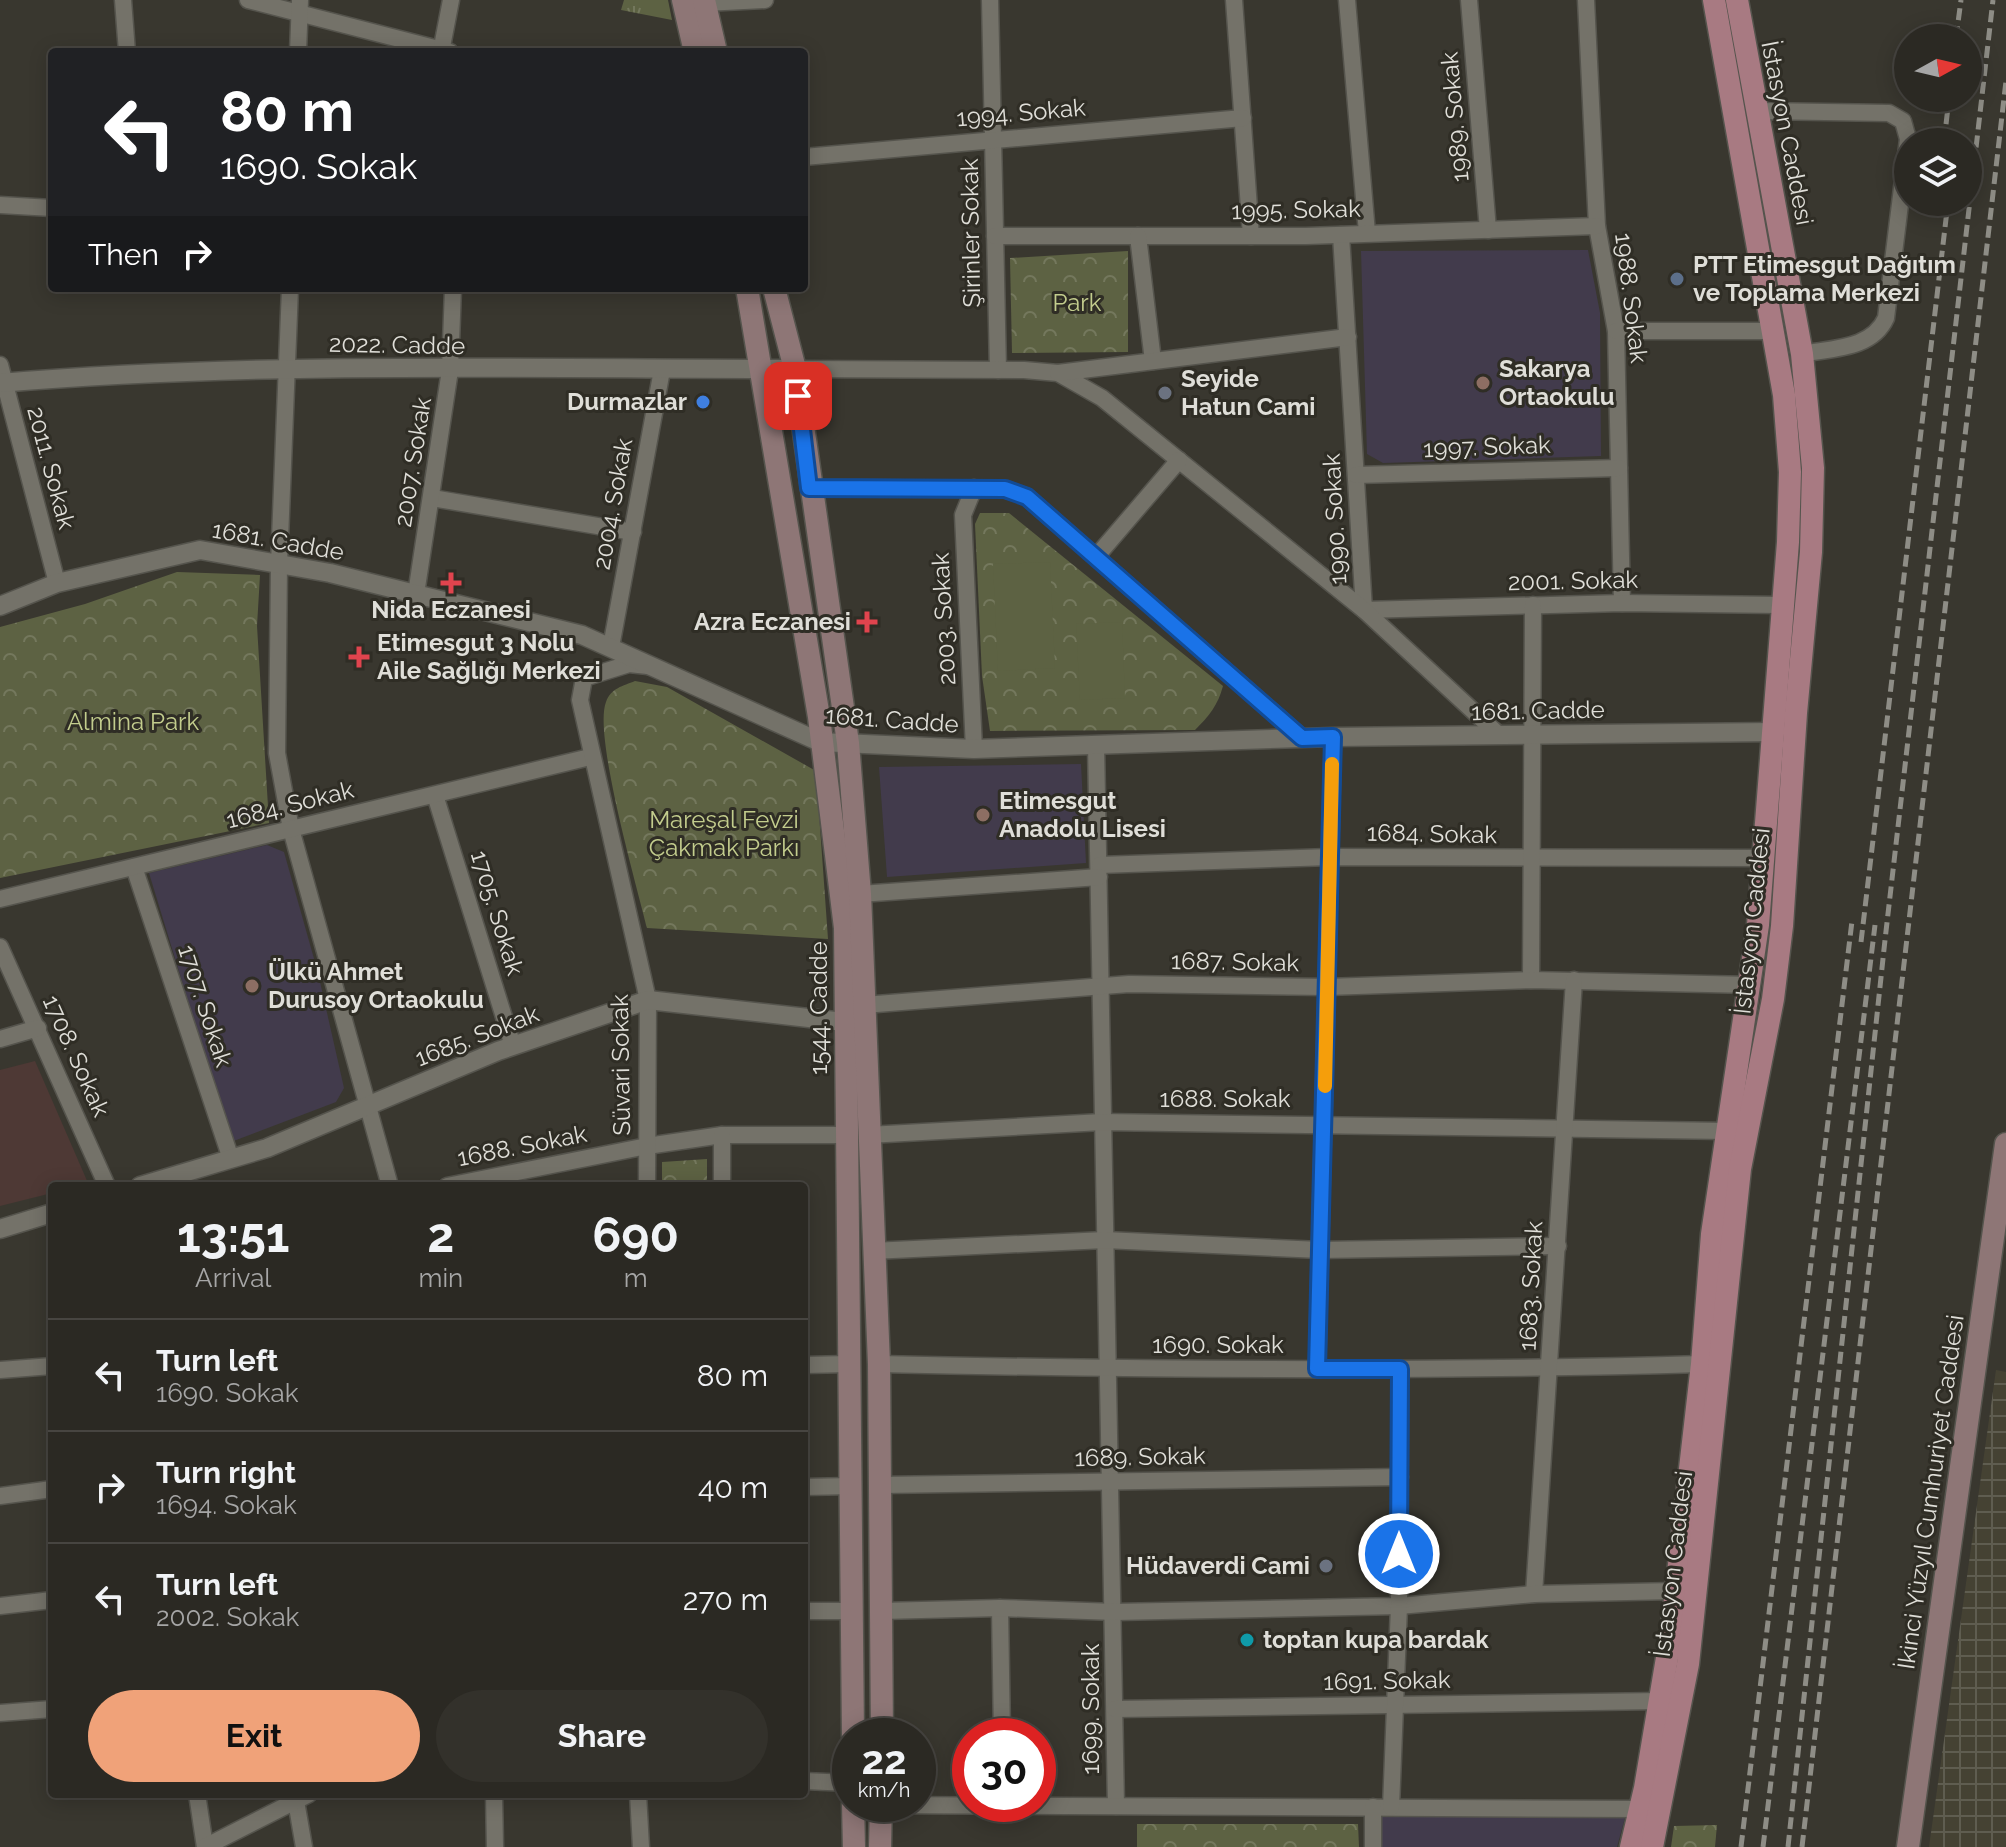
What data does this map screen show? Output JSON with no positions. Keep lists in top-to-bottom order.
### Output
{
  "streets": {
    "main road": ["İstasyon Caddesi", "1544. Cadde", "İkinci Yüzyıl Cumhuriyet Caddesi"],
    "street": [
      "1994. Sokak",
      "1989. Sokak",
      "1995. Sokak",
      "Şirinler Sokak",
      "1988. Sokak",
      "2022. Cadde",
      "1997. Sokak",
      "2007. Sokak",
      "2011. Sokak",
      "2004. Sokak",
      "1990. Sokak",
      "1681. Cadde",
      "2001. Sokak",
      "2003. Sokak",
      "1684. Sokak",
      "1705. Sokak",
      "1687. Sokak",
      "1707. Sokak",
      "1685. Sokak",
      "1708. Sokak",
      "Süvari Sokak",
      "1688. Sokak",
      "1683. Sokak",
      "1690. Sokak",
      "1689. Sokak",
      "1691. Sokak",
      "1699. Sokak"
    ]
  },
  "crossings": [
    ["1994. Sokak", "Şirinler Sokak"],
    ["1989. Sokak", "1995. Sokak"],
    ["İstasyon Caddesi", "1681. Cadde"],
    ["İstasyon Caddesi", "2001. Sokak"],
    ["İstasyon Caddesi", "1684. Sokak"],
    ["İstasyon Caddesi", "1687. Sokak"],
    ["İstasyon Caddesi", "1688. Sokak"],
    ["İstasyon Caddesi", "1690. Sokak"],
    ["İstasyon Caddesi", "1691. Sokak"],
    ["1995. Sokak", "Şirinler Sokak"],
    ["1995. Sokak", "1988. Sokak"],
    ["1995. Sokak", "1990. Sokak"],
    ["1988. Sokak", "1997. Sokak"],
    ["1988. Sokak", "2001. Sokak"],
    ["2022. Cadde", "2007. Sokak"],
    ["2022. Cadde", "2011. Sokak"],
    ["2022. Cadde", "2004. Sokak"],
    ["2022. Cadde", "1544. Cadde"],
    ["1997. Sokak", "1990. Sokak"],
    ["2007. Sokak", "1681. Cadde"],
    ["2011. Sokak", "1681. Cadde"],
    ["2004. Sokak", "1681. Cadde"],
    ["1990. Sokak", "2001. Sokak"],
    ["1681. Cadde", "2003. Sokak"],
    ["1681. Cadde", "1544. Cadde"],
    ["1681. Cadde", "Süvari Sokak"],
    ["1681. Cadde", "1699. Sokak"],
    ["1684. Sokak", "1705. Sokak"],
    ["1684. Sokak", "1707. Sokak"],
    ["1684. Sokak", "1544. Cadde"],
    ["1684. Sokak", "Süvari Sokak"],
    ["1684. Sokak", "1699. Sokak"],
    ["1705. Sokak", "1685. Sokak"],
    ["1687. Sokak", "1544. Cadde"],
    ["1687. Sokak", "1683. Sokak"],
    ["1687. Sokak", "1699. Sokak"],
    ["1707. Sokak", "1685. Sokak"],
    ["1544. Cadde", "1685. Sokak"],
    ["1544. Cadde", "1688. Sokak"],
    ["1544. Cadde", "1690. Sokak"],
    ["1544. Cadde", "1689. Sokak"],
    ["1685. Sokak", "Süvari Sokak"],
    ["Süvari Sokak", "1688. Sokak"],
    ["1688. Sokak", "1683. Sokak"],
    ["1688. Sokak", "1699. Sokak"],
    ["1683. Sokak", "1690. Sokak"],
    ["1690. Sokak", "1699. Sokak"],
    ["1689. Sokak", "1699. Sokak"],
    ["1691. Sokak", "1699. Sokak"]
  ],
  "parks": ["Park", "Almina Park", "Mareşal Fevzi Çakmak Parkı"],
  "places": {
    "other": [
      "PTT Etimesgut Dağıtım ve Toplama Merkezi",
      "Sakarya Ortaokulu",
      "Seyide Hatun Cami",
      "Durmazlar",
      "Etimesgut Anadolu Lisesi",
      "Ülkü Ahmet Durusoy Ortaokulu",
      "Hüdaverdi Cami",
      "toptan kupa bardak"
    ],
    "health": ["Nida Eczanesi", "Azra Eczanesi", "Etimesgut 3 Nolu Aile Sağlığı Merkezi"]
  },
  "north": "right",
  "page": {
    "turn": ["80 m", "1690. Sokak"],
    "then": "Then",
    "eta": [
      "13:51",
      "Arrival",
      "2",
      "min",
      "690",
      "m"
    ],
    "list": [
      {
        "name": "Turn left",
        "note": "1690. Sokak",
        "value": "80 m"
      },
      {
        "name": "Turn right",
        "note": "1694. Sokak",
        "value": "40 m"
      },
      {
        "name": "Turn left",
        "note": "2002. Sokak",
        "value": "270 m"
      }
    ],
    "buttons": ["Exit", "Share"],
    "speed": "22 km/h",
    "limit": "30"
  }
}
